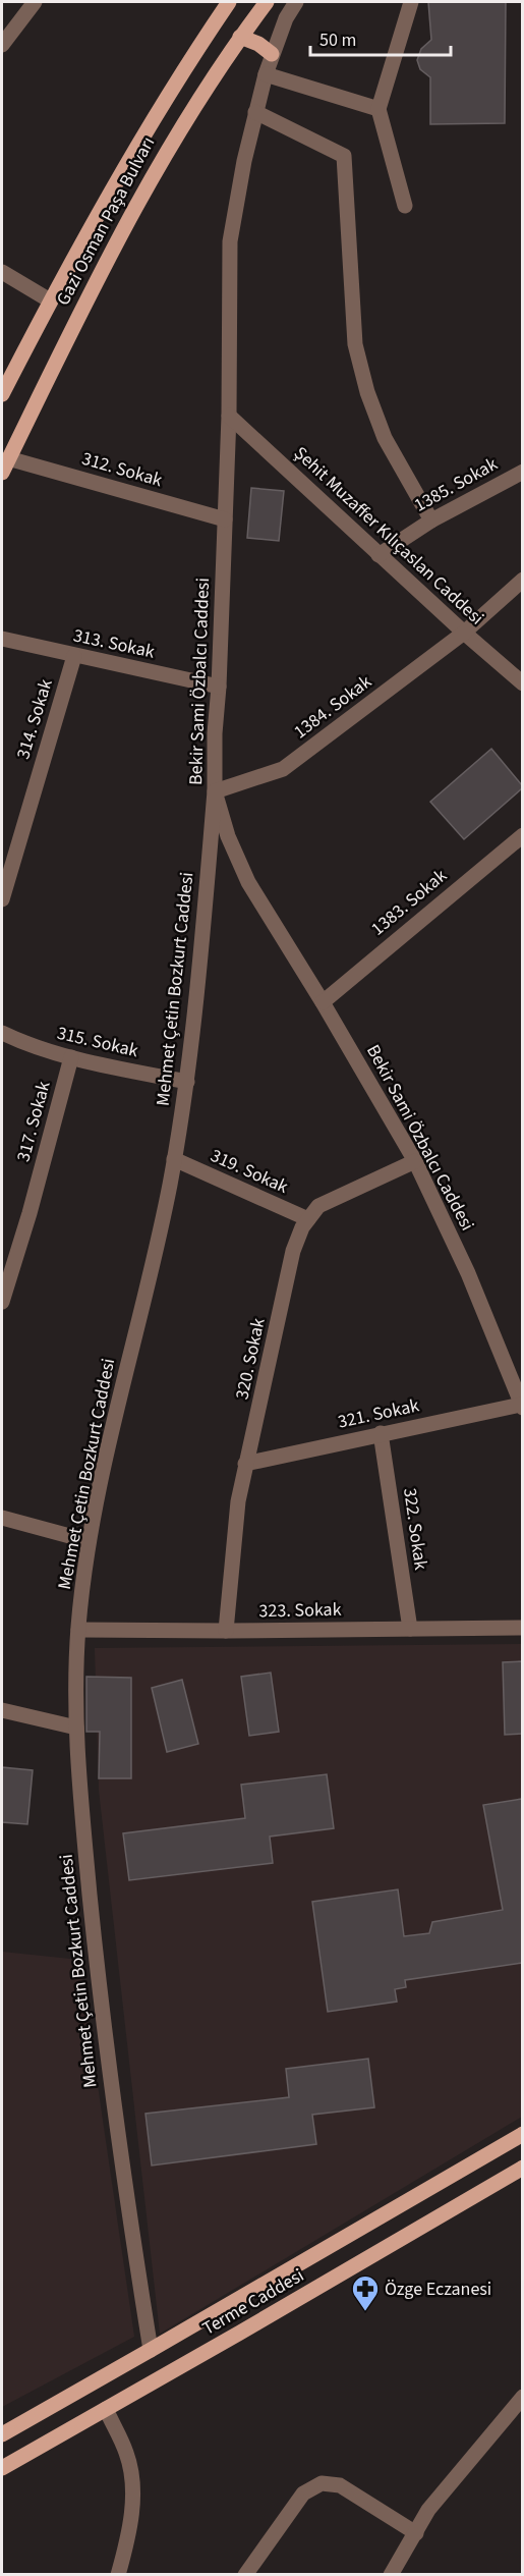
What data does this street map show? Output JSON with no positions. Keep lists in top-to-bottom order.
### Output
{
  "streets": {
    "main road": ["Gazi Osman Paşa Bulvarı", "Terme Caddesi"],
    "street": [
      "312. Sokak",
      "1385. Sokak",
      "Şehit Muzaffer Kılıçaslan Caddesi",
      "313. Sokak",
      "Bekir Sami Özbalcı Caddesi",
      "1384. Sokak",
      "314. Sokak",
      "1383. Sokak",
      "Mehmet Çetin Bozkurt Caddesi",
      "315. Sokak",
      "317. Sokak",
      "319. Sokak",
      "320. Sokak",
      "321. Sokak",
      "322. Sokak",
      "323. Sokak"
    ]
  },
  "crossings": [
    ["Gazi Osman Paşa Bulvarı", "312. Sokak"],
    ["312. Sokak", "Bekir Sami Özbalcı Caddesi"],
    ["1385. Sokak", "Şehit Muzaffer Kılıçaslan Caddesi"],
    ["Şehit Muzaffer Kılıçaslan Caddesi", "Bekir Sami Özbalcı Caddesi"],
    ["Şehit Muzaffer Kılıçaslan Caddesi", "1384. Sokak"],
    ["313. Sokak", "Bekir Sami Özbalcı Caddesi"],
    ["313. Sokak", "314. Sokak"],
    ["Bekir Sami Özbalcı Caddesi", "1384. Sokak"],
    ["Bekir Sami Özbalcı Caddesi", "1383. Sokak"],
    ["Bekir Sami Özbalcı Caddesi", "Mehmet Çetin Bozkurt Caddesi"],
    ["Bekir Sami Özbalcı Caddesi", "320. Sokak"],
    ["Bekir Sami Özbalcı Caddesi", "321. Sokak"],
    ["1384. Sokak", "Mehmet Çetin Bozkurt Caddesi"],
    ["Mehmet Çetin Bozkurt Caddesi", "315. Sokak"],
    ["Mehmet Çetin Bozkurt Caddesi", "319. Sokak"],
    ["Mehmet Çetin Bozkurt Caddesi", "323. Sokak"],
    ["Mehmet Çetin Bozkurt Caddesi", "Terme Caddesi"],
    ["315. Sokak", "317. Sokak"],
    ["319. Sokak", "320. Sokak"],
    ["320. Sokak", "321. Sokak"],
    ["320. Sokak", "323. Sokak"],
    ["321. Sokak", "322. Sokak"],
    ["322. Sokak", "323. Sokak"]
  ],
  "places": {
    "pharmacy": ["Özge Eczanesi"]
  },
  "scale_bar": "50 m"
}
